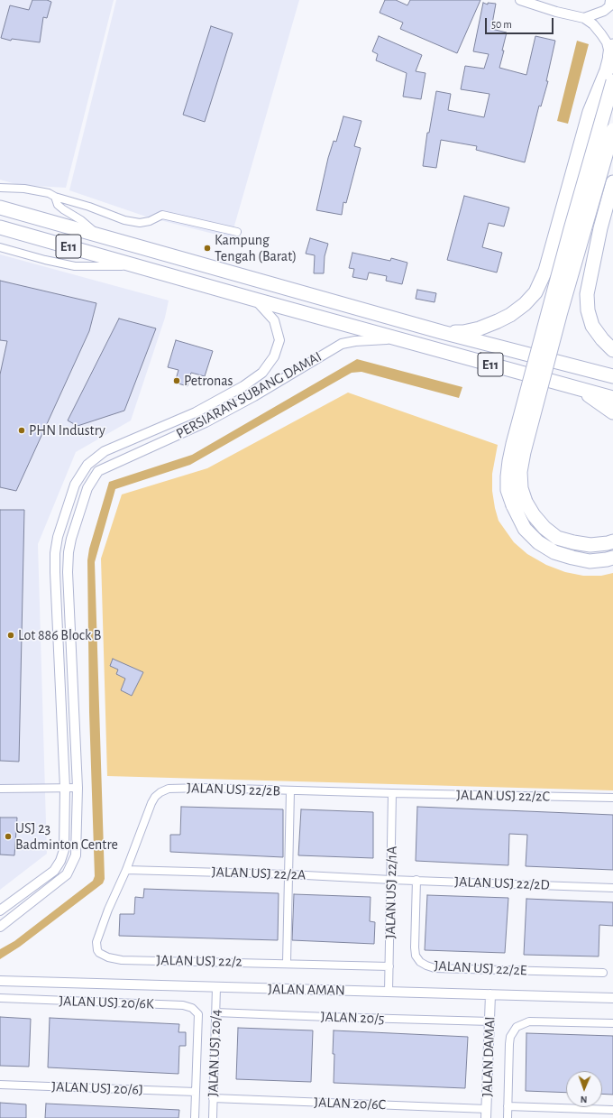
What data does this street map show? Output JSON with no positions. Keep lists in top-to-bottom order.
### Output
{
  "streets": {
    "highway": ["E11"],
    "street": [
      "PERSIARAN SUBANG DAMAI",
      "JALAN USJ 22/2B",
      "JALAN USJ 22/2C",
      "JALAN USJ 22/2A",
      "JALAN USJ 22/2D",
      "JALAN USJ 22/1A",
      "JALAN USJ 22/2",
      "JALAN USJ 22/2E",
      "JALAN AMAN",
      "JALAN USJ 20/6K",
      "JALAN 20/5",
      "JALAN USJ 20/4",
      "JALAN DAMAI",
      "JALAN USJ 20/6J",
      "JALAN 20/6C"
    ]
  },
  "crossings": [
    ["E11", "PERSIARAN SUBANG DAMAI"],
    ["JALAN USJ 22/2B", "JALAN USJ 22/2C"],
    ["JALAN USJ 22/2B", "JALAN USJ 22/2A"],
    ["JALAN USJ 22/2B", "JALAN USJ 22/1A"],
    ["JALAN USJ 22/2B", "JALAN USJ 22/2"],
    ["JALAN USJ 22/2C", "JALAN USJ 22/1A"],
    ["JALAN USJ 22/2A", "JALAN USJ 22/2D"],
    ["JALAN USJ 22/2A", "JALAN USJ 22/1A"],
    ["JALAN USJ 22/2A", "JALAN USJ 22/2"],
    ["JALAN USJ 22/2D", "JALAN USJ 22/1A"],
    ["JALAN USJ 22/2D", "JALAN USJ 22/2E"],
    ["JALAN USJ 22/1A", "JALAN USJ 22/2"],
    ["JALAN USJ 22/1A", "JALAN AMAN"],
    ["JALAN AMAN", "JALAN USJ 20/4"],
    ["JALAN AMAN", "JALAN DAMAI"],
    ["JALAN USJ 20/6K", "JALAN USJ 20/6J"],
    ["JALAN 20/5", "JALAN USJ 20/4"],
    ["JALAN 20/5", "JALAN DAMAI"],
    ["JALAN USJ 20/4", "JALAN 20/6C"],
    ["JALAN DAMAI", "JALAN 20/6C"]
  ],
  "places": [
    "Kampung Tengah (Barat)",
    "Petronas",
    "PHN Industry",
    "Lot 886 Block B",
    "USJ 23 Badminton Centre"
  ],
  "scale_bar": "50 m",
  "north": "bottom"
}
